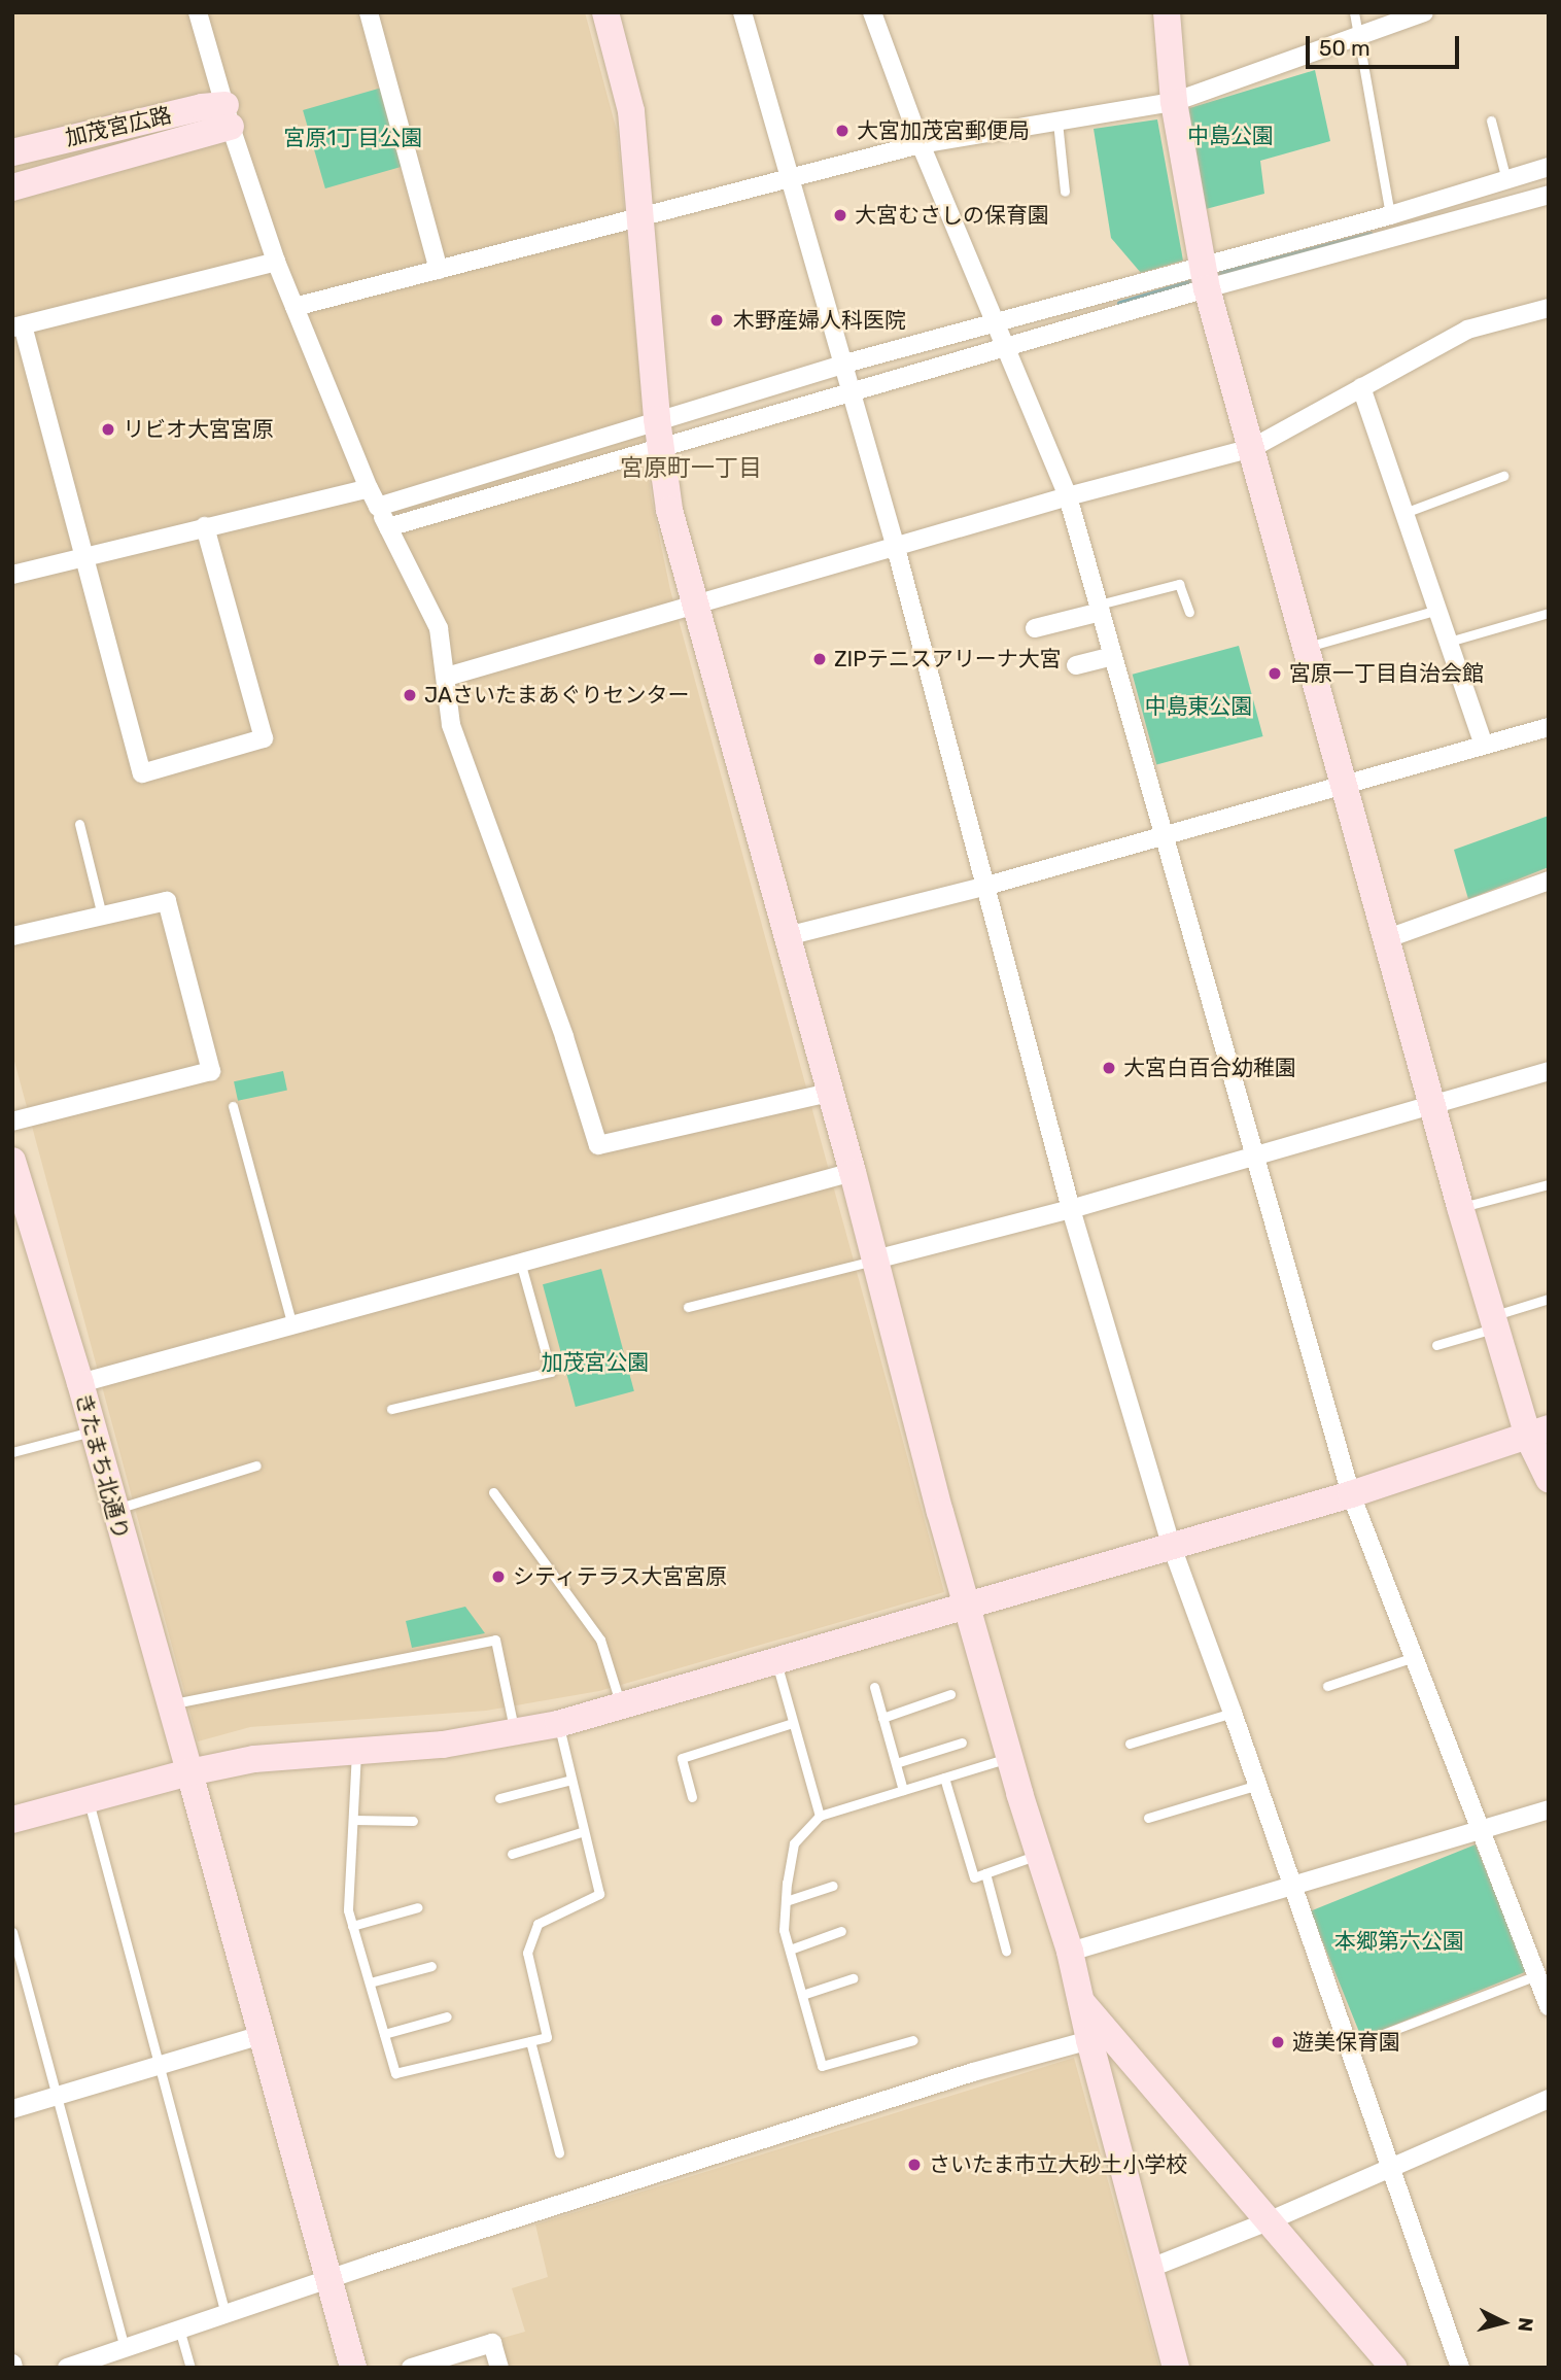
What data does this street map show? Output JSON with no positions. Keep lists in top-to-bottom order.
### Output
{
  "streets": {
    "street": ["加茂宮広路", "きたまち北通り"]
  },
  "districts": ["宮原町一丁目"],
  "parks": [
    "中島公園",
    "宮原1丁目公園",
    "中島東公園",
    "加茂宮公園",
    "本郷第六公園"
  ],
  "places": [
    "大宮加茂宮郵便局",
    "大宮むさしの保育園",
    "木野産婦人科医院",
    "リビオ大宮宮原",
    "ZIPテニスアリーナ大宮",
    "宮原一丁目自治会館",
    "JAさいたまあぐりセンター",
    "大宮白百合幼稚園",
    "シティテラス大宮宮原",
    "遊美保育園",
    "さいたま市立大砂土小学校"
  ],
  "scale_bar": "50 m",
  "north": "right"
}
